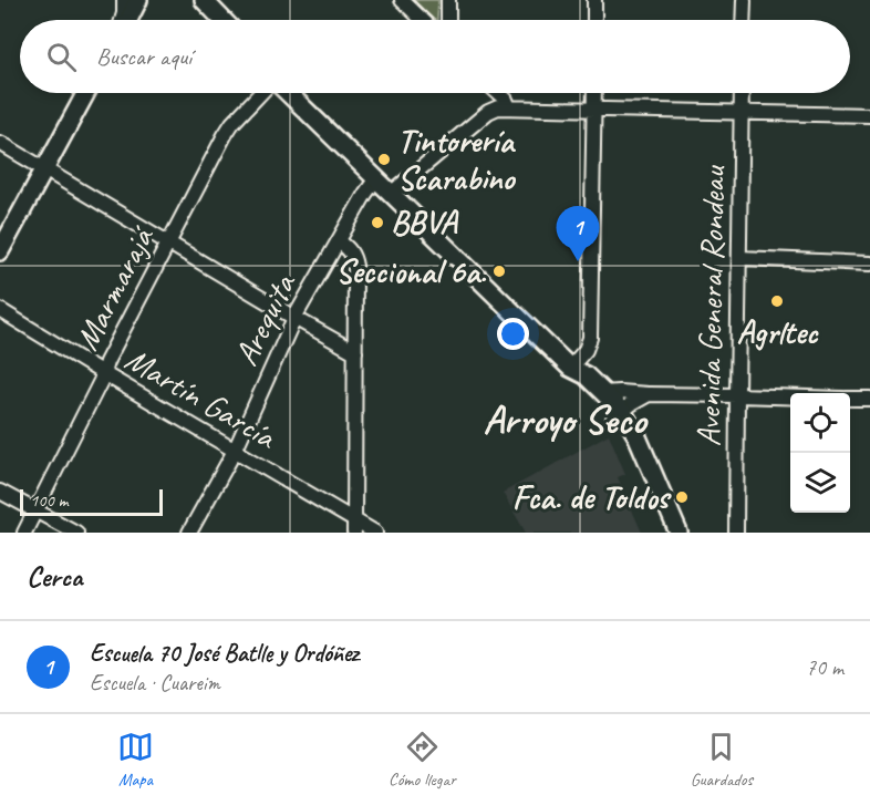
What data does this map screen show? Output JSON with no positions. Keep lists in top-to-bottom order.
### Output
{
  "streets": {
    "street": [
      "Marmarajá",
      "Avenida General Rondeau",
      "Arequita",
      "Martín García"
    ]
  },
  "crossings": [
    ["Marmarajá", "Martín García"],
    ["Arequita", "Martín García"]
  ],
  "districts": ["Arroyo Seco"],
  "places": [
    "Tintorería Scarabino",
    "BBVA",
    "Seccional 6a.",
    "Agrltec",
    "Fca. de Toldos"
  ],
  "scale_bar": "100 m",
  "page": {
    "search": "Buscar aquí",
    "pins": "1",
    "scale": "100 m",
    "heading": "Cerca",
    "list": [
      {
        "mark": "1",
        "name": "Escuela 70 José Batlle y Ordóñez",
        "note": "Escuela · Cuareim",
        "value": "70 m"
      }
    ],
    "nav": ["Mapa", "Cómo llegar", "Guardados"]
  }
}
